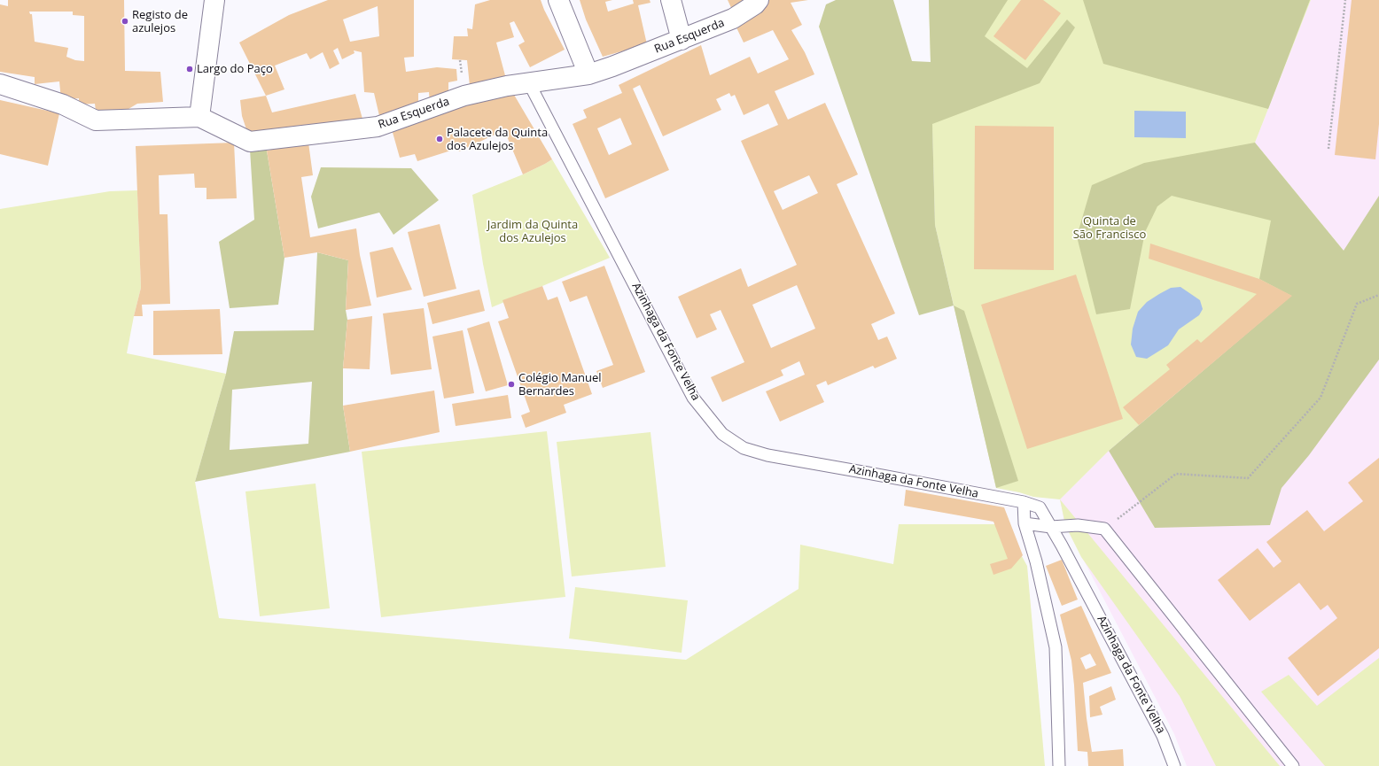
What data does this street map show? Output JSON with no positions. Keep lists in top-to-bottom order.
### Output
{
  "streets": {
    "street": ["Rua Esquerda"],
    "lane": ["Azinhaga da Fonte Velha"]
  },
  "crossings": [
    ["Rua Esquerda", "Azinhaga da Fonte Velha"]
  ],
  "parks": ["Quinta de São Francisco", "Jardim da Quinta dos Azulejos"],
  "places": [
    "Registo de azulejos",
    "Largo do Paço",
    "Palacete da Quinta dos Azulejos",
    "Colégio Manuel Bernardes"
  ]
}
